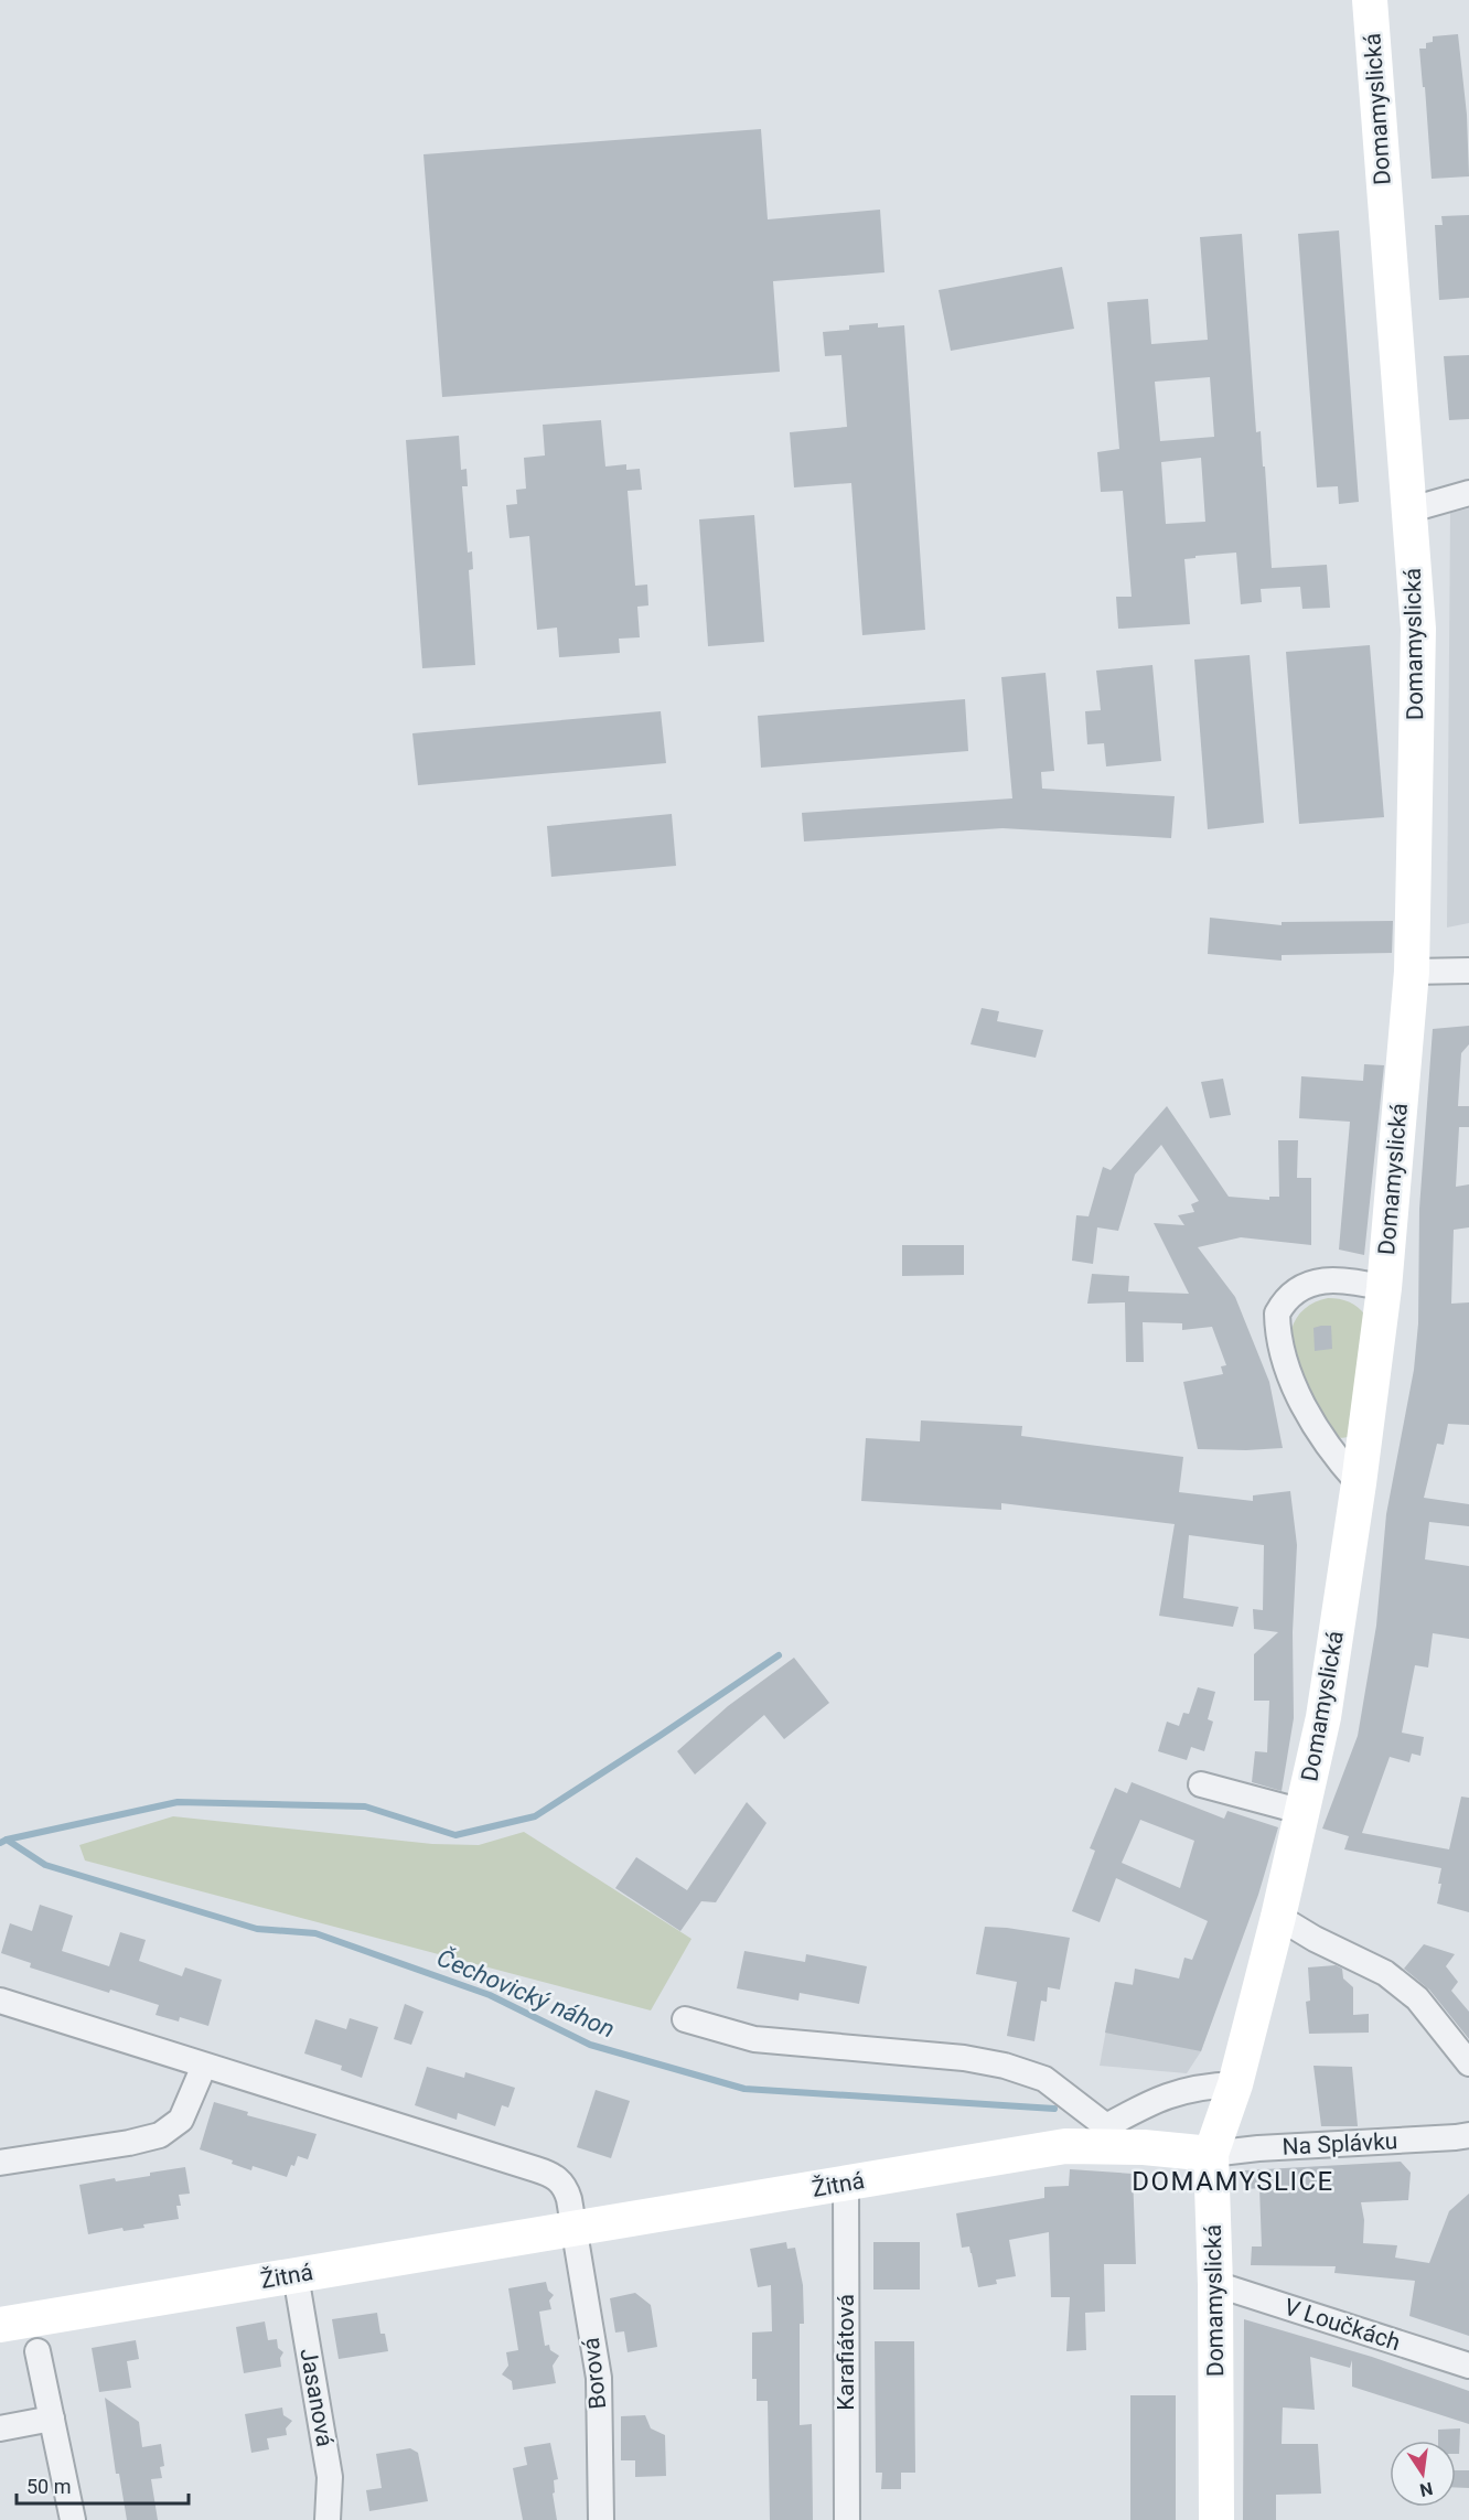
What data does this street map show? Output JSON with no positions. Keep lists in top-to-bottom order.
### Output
{
  "streets": {
    "street": [
      "Domamyslická",
      "Na Splávku",
      "Žitná",
      "V Loučkách",
      "Karafiátová",
      "Borová",
      "Jasanová"
    ]
  },
  "crossings": [
    ["Domamyslická", "Na Splávku"],
    ["Domamyslická", "Žitná"],
    ["Domamyslická", "V Loučkách"],
    ["Na Splávku", "Žitná"],
    ["Žitná", "Karafiátová"],
    ["Žitná", "Borová"],
    ["Žitná", "Jasanová"]
  ],
  "districts": ["DOMAMYSLICE"],
  "water": ["Čechovický náhon"],
  "scale_bar": "50 m",
  "north": "bottom"
}
